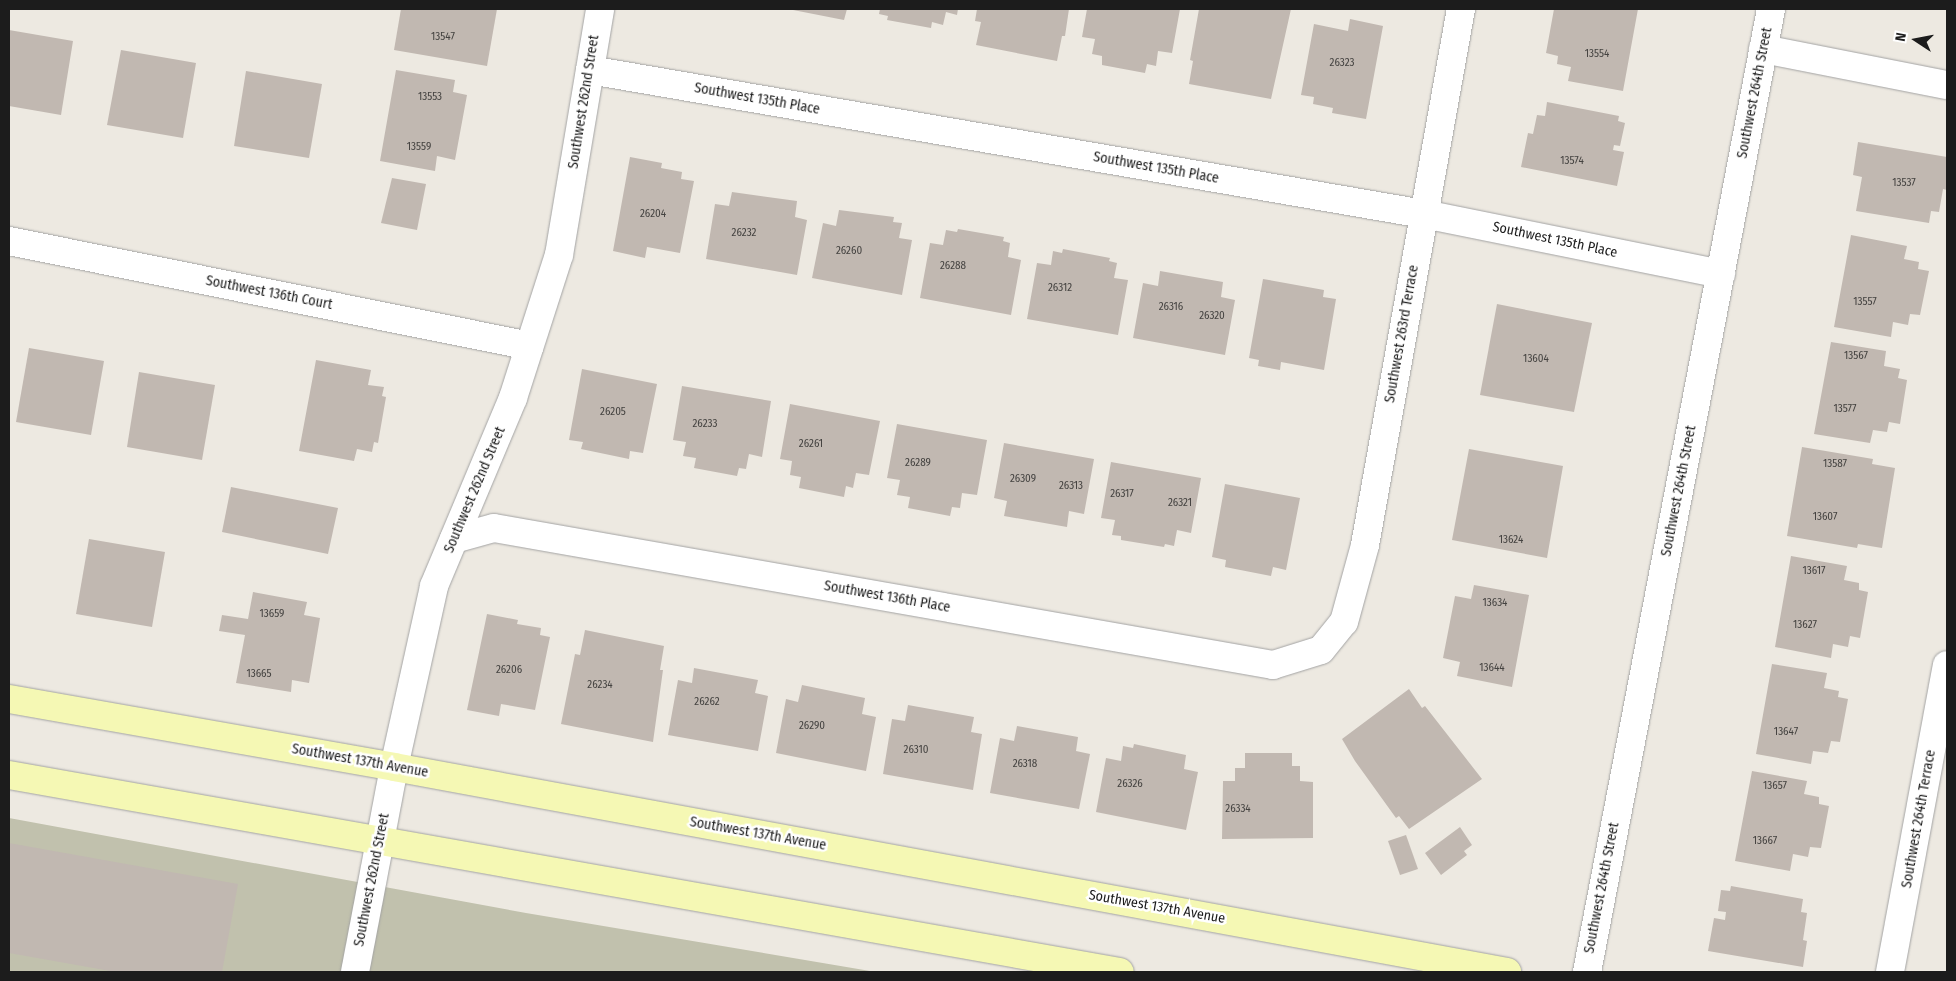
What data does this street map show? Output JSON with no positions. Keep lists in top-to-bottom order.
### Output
{
  "streets": {
    "main road": ["Southwest 137th Avenue"],
    "street": [
      "Southwest 264th Street",
      "Southwest 135th Place",
      "Southwest 262nd Street",
      "Southwest 136th Court",
      "Southwest 263rd Terrace",
      "Southwest 136th Place",
      "Southwest 264th Terrace"
    ]
  },
  "crossings": [
    ["Southwest 264th Street", "Southwest 135th Place"],
    ["Southwest 135th Place", "Southwest 262nd Street"],
    ["Southwest 135th Place", "Southwest 263rd Terrace"],
    ["Southwest 262nd Street", "Southwest 136th Court"],
    ["Southwest 262nd Street", "Southwest 136th Place"],
    ["Southwest 262nd Street", "Southwest 137th Avenue"],
    ["Southwest 263rd Terrace", "Southwest 136th Place"]
  ],
  "house_numbers": [
    "13547",
    "13554",
    "26323",
    "13553",
    "13559",
    "13574",
    "13537",
    "26204",
    "26232",
    "26260",
    "26288",
    "26312",
    "13557",
    "26316",
    "26320",
    "13567",
    "13604",
    "13577",
    "26205",
    "26233",
    "26261",
    "26289",
    "13587",
    "26309",
    "26313",
    "26317",
    "26321",
    "13607",
    "13624",
    "13617",
    "13634",
    "13659",
    "13627",
    "13644",
    "26206",
    "13665",
    "26234",
    "26262",
    "26290",
    "13647",
    "26310",
    "26318",
    "26326",
    "13657",
    "26334",
    "13667"
  ],
  "north": "left"
}
